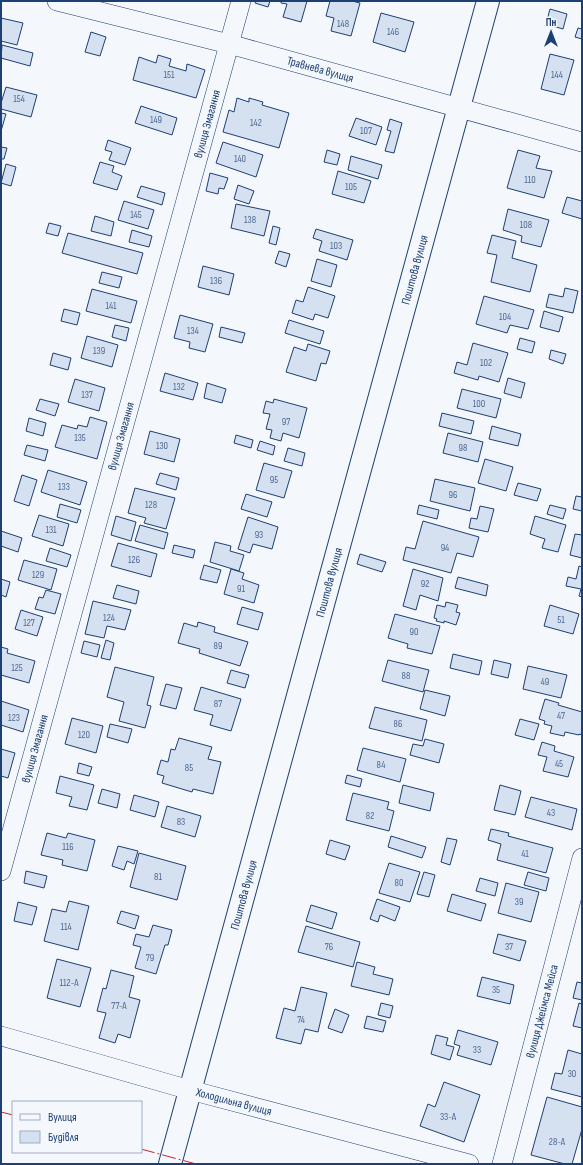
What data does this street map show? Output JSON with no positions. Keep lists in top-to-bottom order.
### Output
{
  "streets": {
    "street": [
      "Травнева вулиця",
      "вулиця Змагання",
      "Поштова вулиця",
      "вулиця Джеймса Мейса",
      "Холодильна вулиця"
    ]
  },
  "crossings": [
    ["Травнева вулиця", "вулиця Змагання"],
    ["Травнева вулиця", "Поштова вулиця"],
    ["Поштова вулиця", "Холодильна вулиця"]
  ],
  "house_numbers": [
    "148",
    "146",
    "151",
    "144",
    "154",
    "149",
    "142",
    "107",
    "140",
    "110",
    "105",
    "145",
    "138",
    "108",
    "103",
    "136",
    "141",
    "104",
    "134",
    "139",
    "102",
    "132",
    "137",
    "100",
    "97",
    "135",
    "130",
    "98",
    "95",
    "133",
    "96",
    "128",
    "131",
    "93",
    "94",
    "126",
    "129",
    "92",
    "91",
    "124",
    "51",
    "127",
    "90",
    "89",
    "125",
    "88",
    "49",
    "87",
    "47",
    "123",
    "86",
    "120",
    "45",
    "84",
    "85",
    "43",
    "82",
    "83",
    "116",
    "41",
    "81",
    "80",
    "39",
    "114",
    "76",
    "37",
    "79",
    "112-А",
    "35",
    "77-А",
    "74",
    "33",
    "30",
    "33-А",
    "28-А"
  ],
  "legend": ["Вулиця", "Будівля"],
  "north": "top"
}
